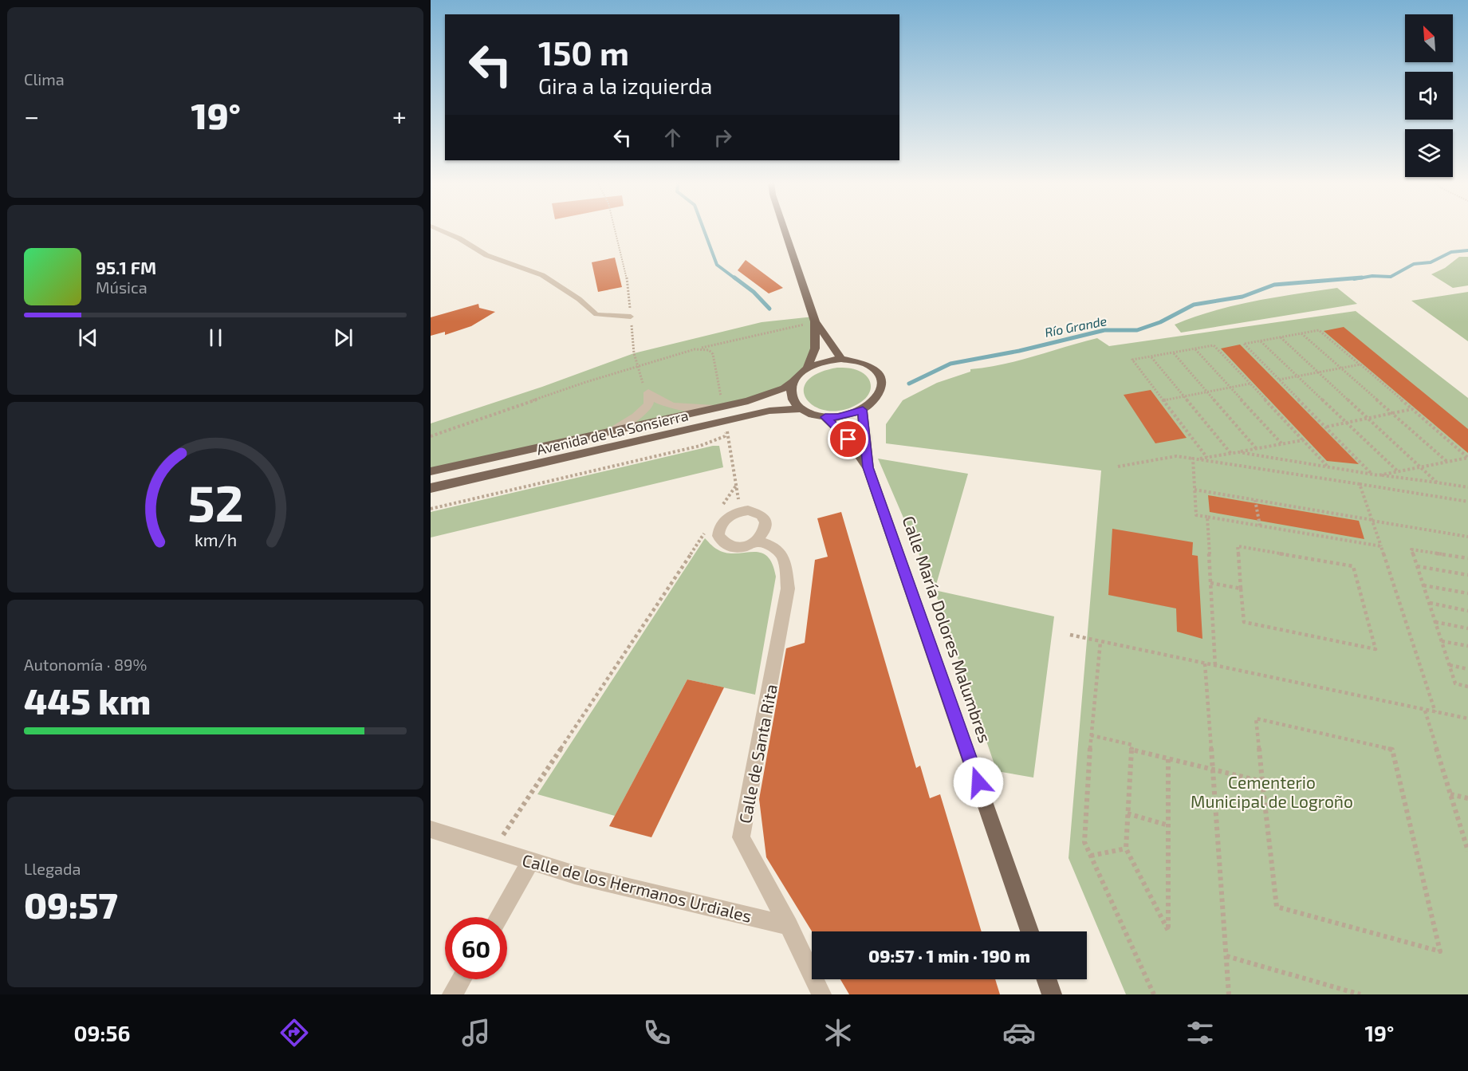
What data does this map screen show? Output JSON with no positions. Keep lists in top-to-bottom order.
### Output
{
  "streets": {
    "main road": ["Avenida de La Sonsierra", "Calle María Dolores Malumbres"],
    "street": ["Calle de Santa Rita", "Calle de los Hermanos Urdiales"]
  },
  "crossings": [
    ["Avenida de La Sonsierra", "Calle María Dolores Malumbres"],
    ["Calle de Santa Rita", "Calle de los Hermanos Urdiales"]
  ],
  "water": ["Río Grande"],
  "parks": ["Cementerio Municipal de Logroño"],
  "north": "top left",
  "page": {
    "tile": [
      "Clima",
      ["Autonomía · 89%", "445 km"],
      ["Llegada", "09:57"]
    ],
    "turn": ["150 m", "Gira a la izquierda"],
    "heat": ["−", "19°", "+"],
    "song": ["95.1 FM", "Música"],
    "limit": "60",
    "trip": "09:57 · 1 min · 190 m",
    "tabs": ["09:56", "19°"],
    "gauge": ["52", "km/h"]
  }
}
